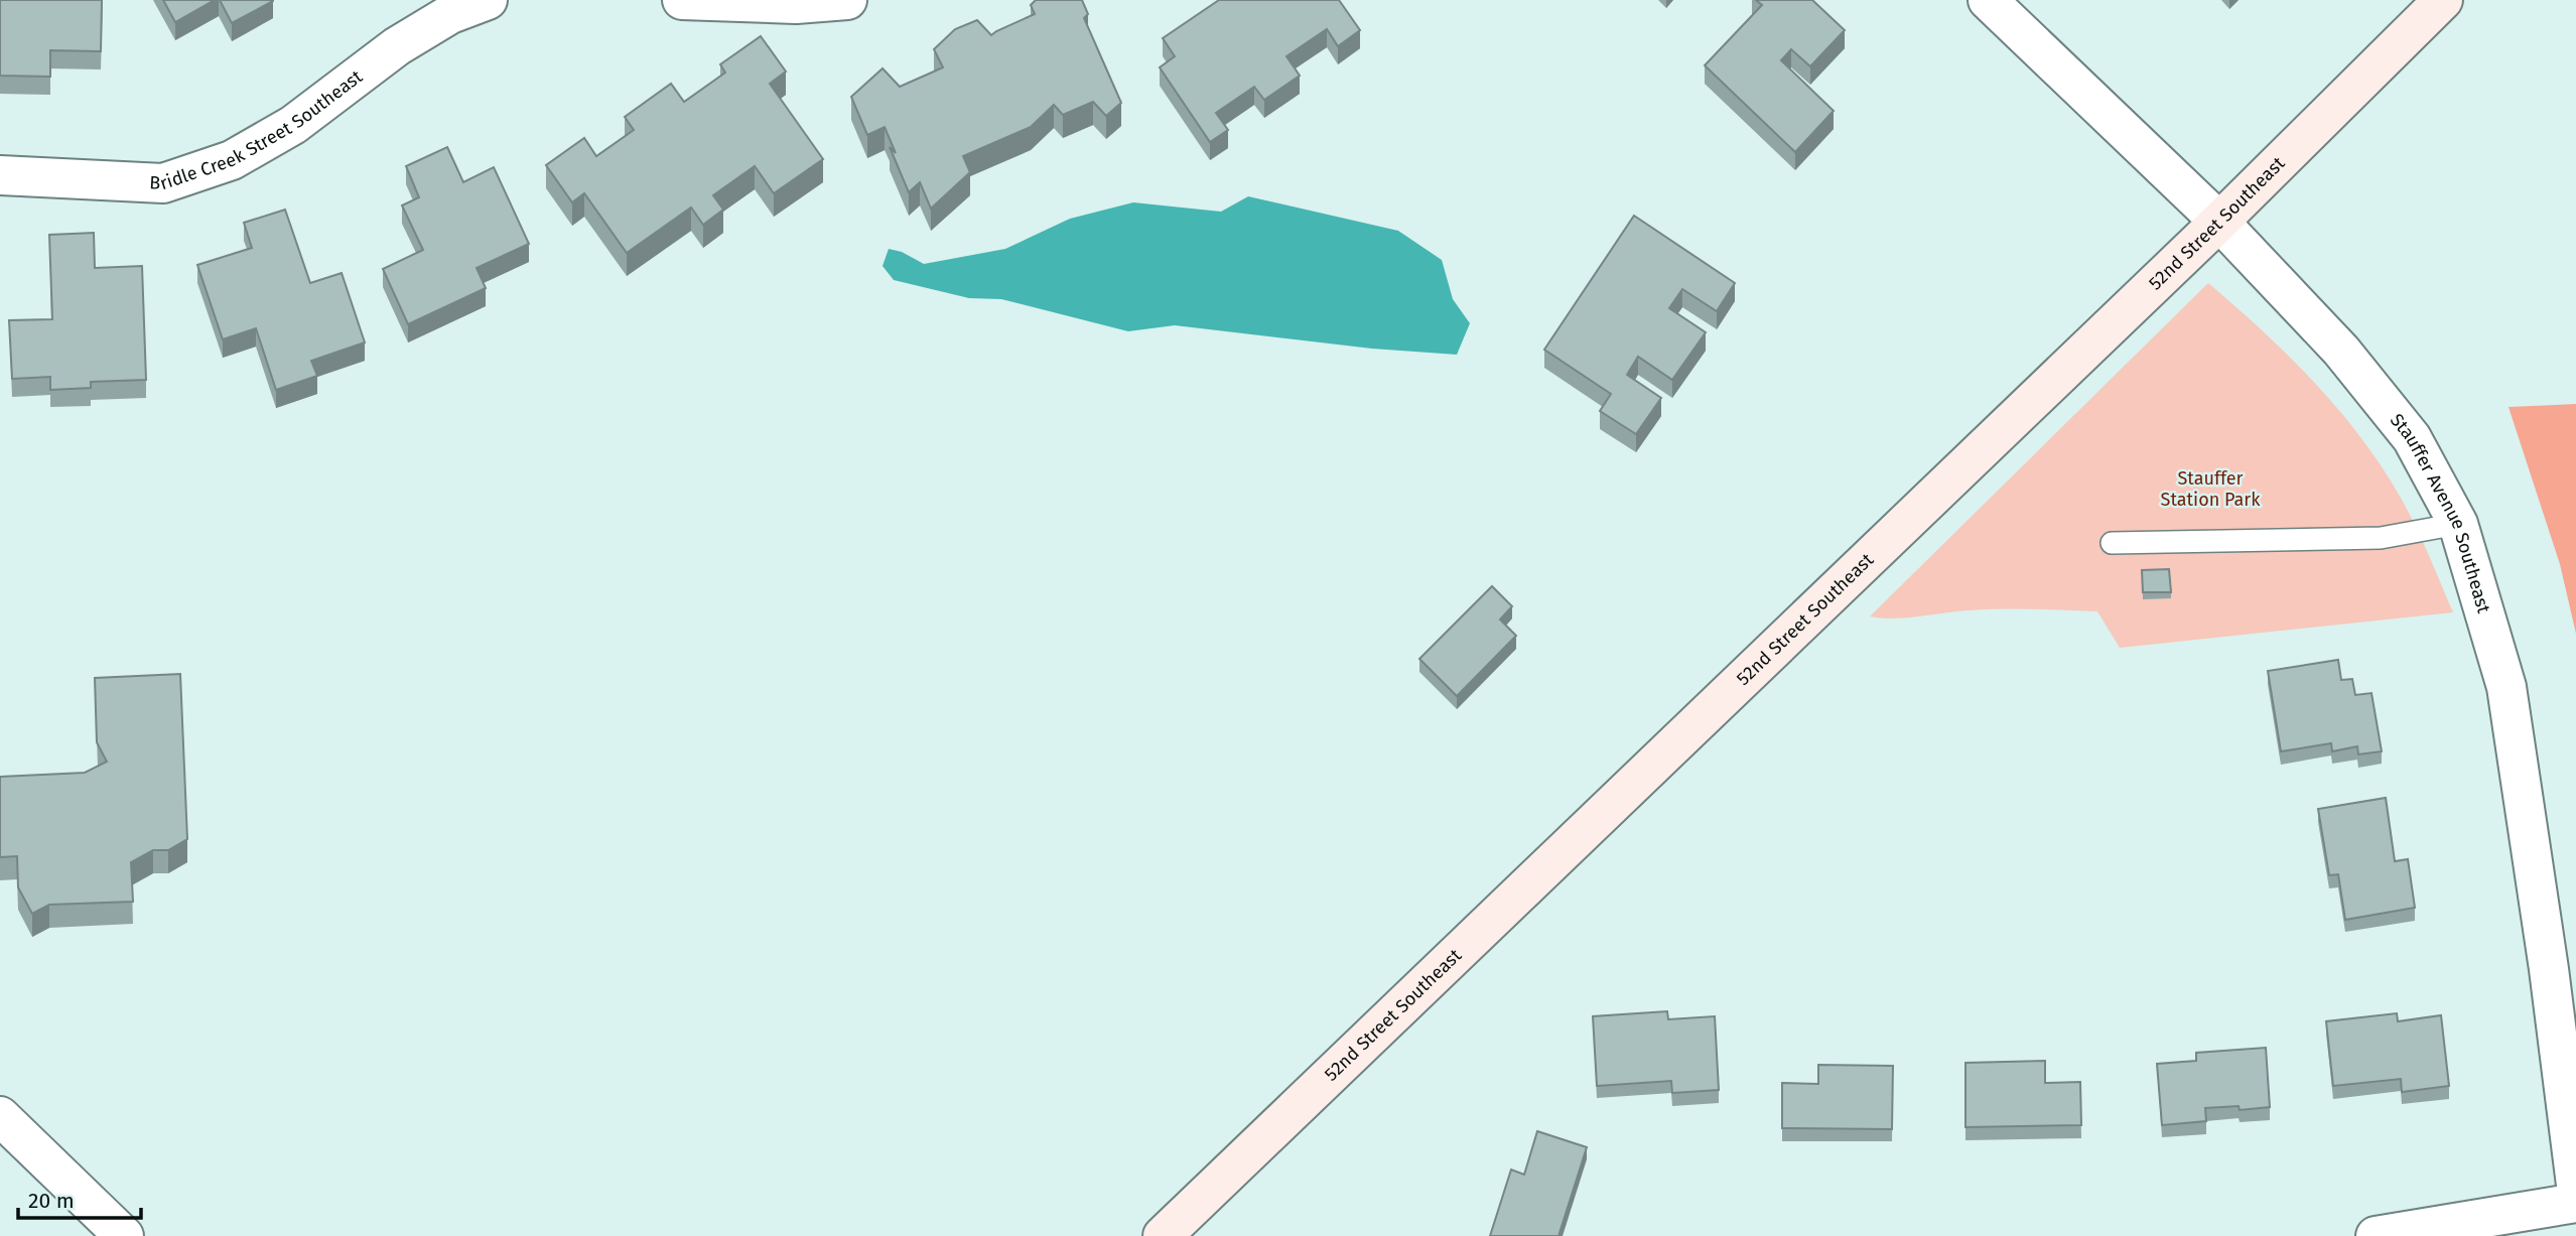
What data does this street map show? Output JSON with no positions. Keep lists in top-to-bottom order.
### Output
{
  "streets": {
    "main road": ["52nd Street Southeast"],
    "street": ["Bridle Creek Street Southeast", "Stauffer Avenue Southeast"]
  },
  "crossings": [
    ["52nd Street Southeast", "Stauffer Avenue Southeast"]
  ],
  "parks": ["Stauffer Station Park"],
  "scale_bar": "20 m"
}
